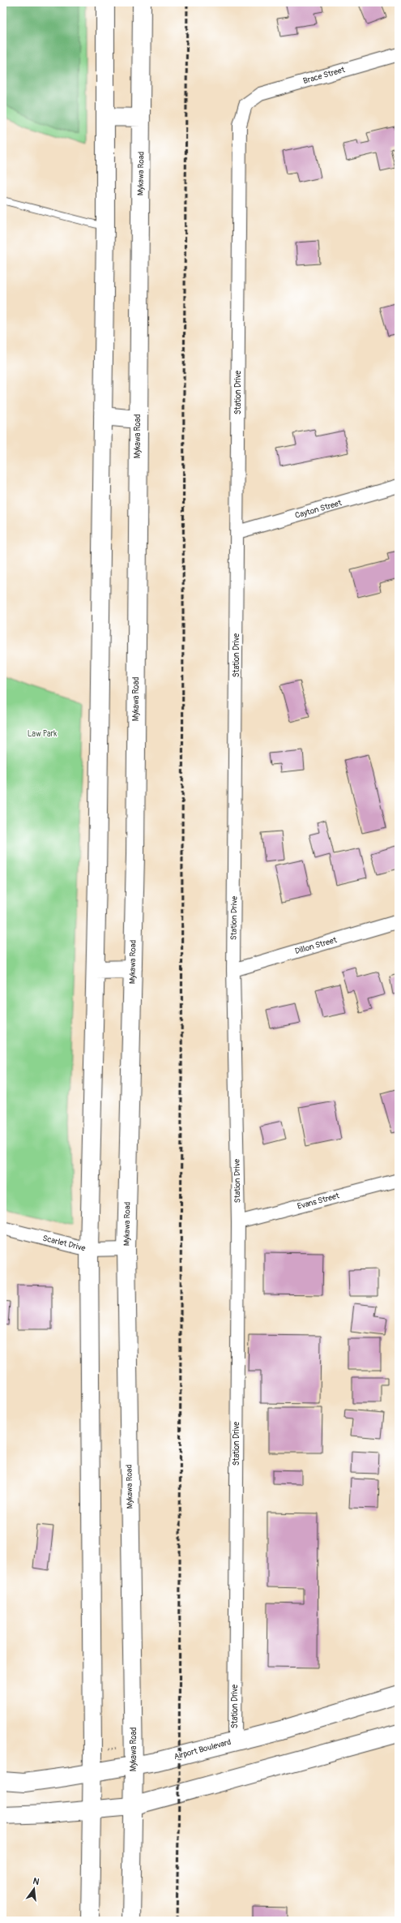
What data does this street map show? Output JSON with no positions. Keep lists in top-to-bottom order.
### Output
{
  "streets": {
    "main road": ["Mykawa Road", "Airport Boulevard"],
    "street": [
      "Brace Street",
      "Station Drive",
      "Cayton Street",
      "Dillon Street",
      "Evans Street",
      "Scarlet Drive"
    ]
  },
  "crossings": [
    ["Brace Street", "Station Drive"],
    ["Mykawa Road", "Scarlet Drive"],
    ["Mykawa Road", "Airport Boulevard"],
    ["Station Drive", "Cayton Street"],
    ["Station Drive", "Dillon Street"],
    ["Station Drive", "Evans Street"],
    ["Station Drive", "Airport Boulevard"]
  ],
  "parks": ["Law Park"],
  "north": "top"
}
